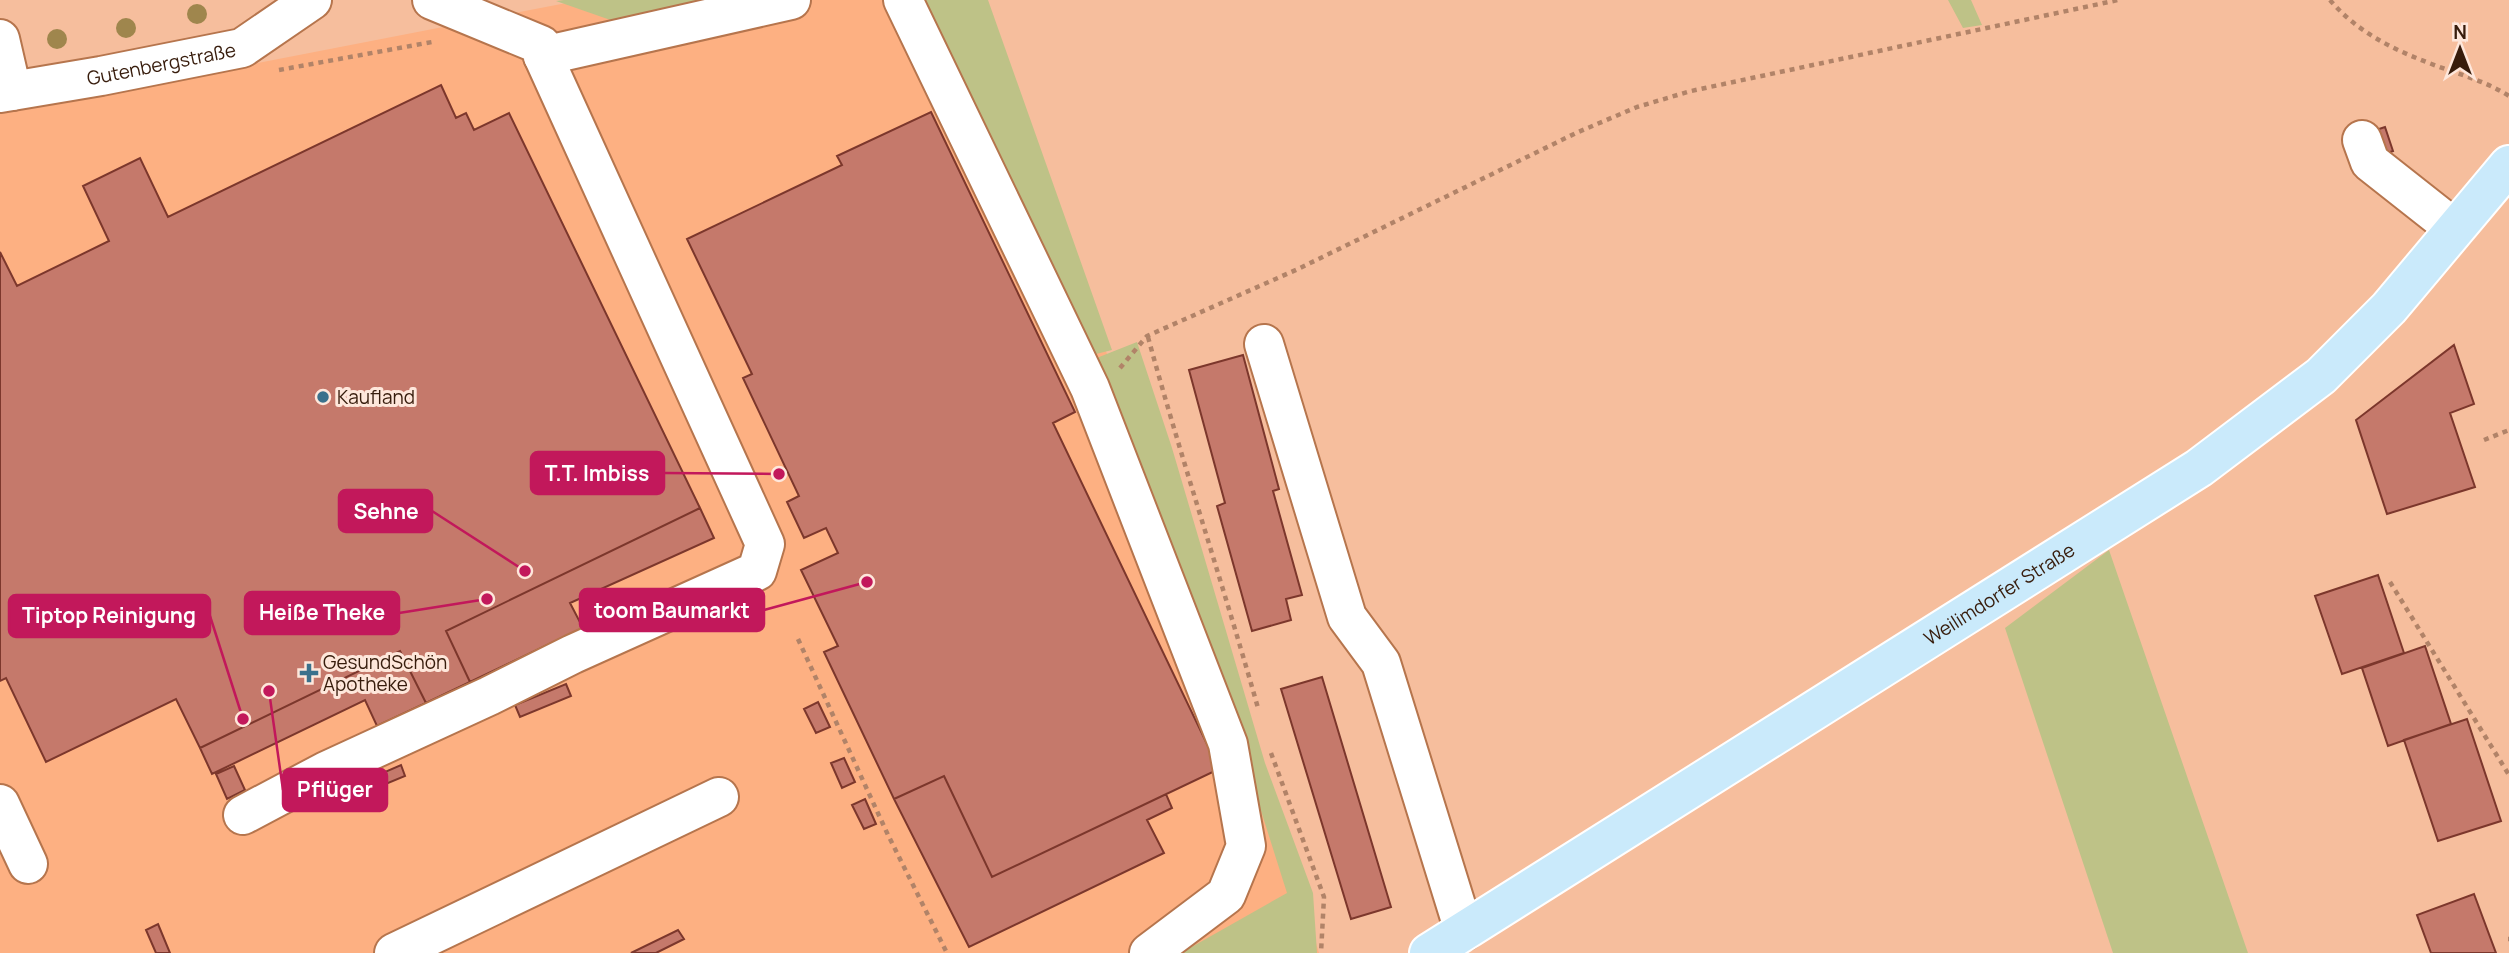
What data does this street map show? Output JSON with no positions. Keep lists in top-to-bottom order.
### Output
{
  "streets": {
    "main road": ["Weilimdorfer Straße"],
    "street": ["Gutenbergstraße"]
  },
  "places": {
    "other": [
      "Kaufland",
      "T.T. Imbiss",
      "Sehne",
      "toom Baumarkt",
      "Heiße Theke",
      "Pflüger",
      "Tiptop Reinigung"
    ],
    "health": ["GesundSchön Apotheke"]
  },
  "north": "top"
}
